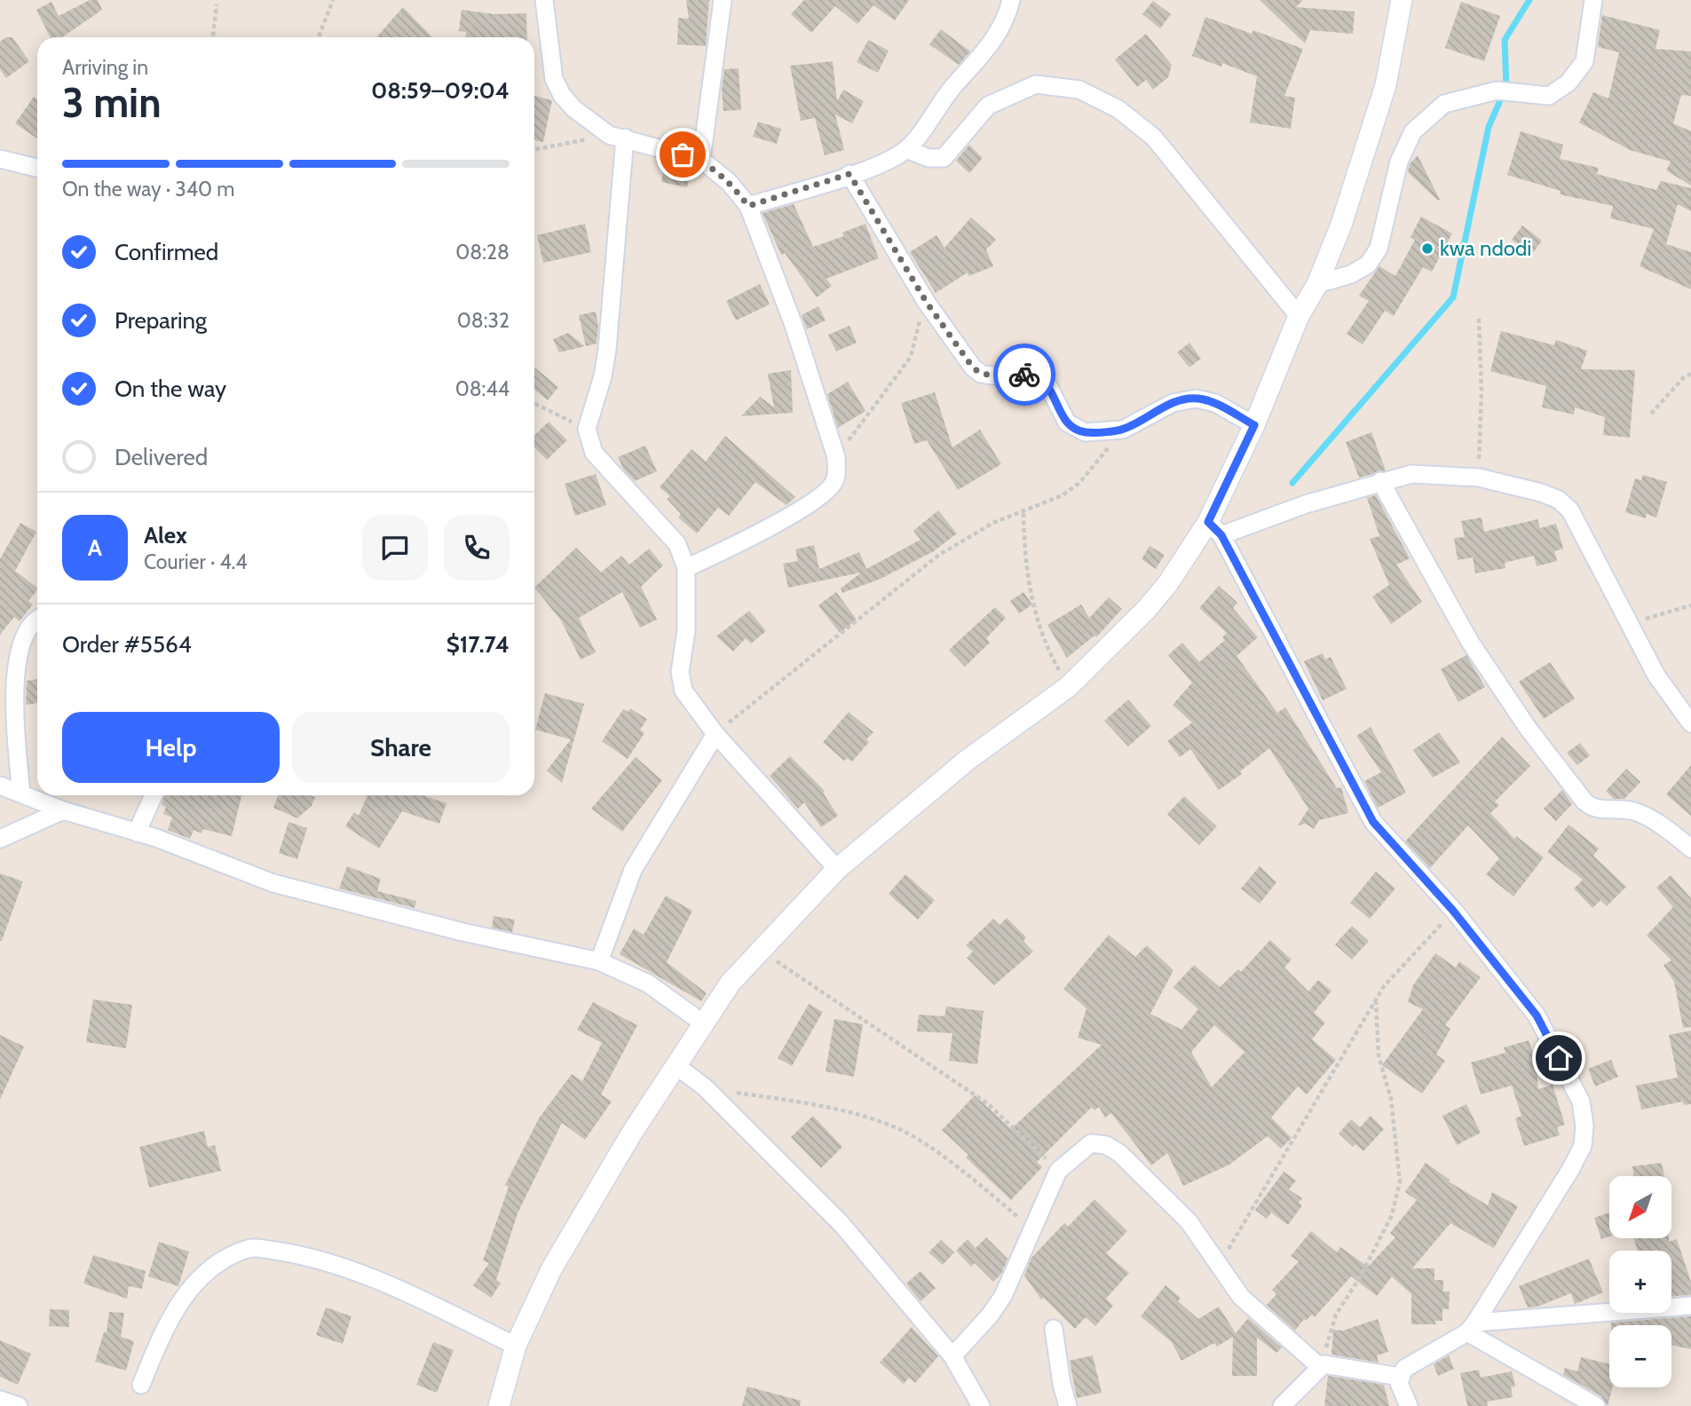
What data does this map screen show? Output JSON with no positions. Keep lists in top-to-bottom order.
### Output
{
  "places": ["kwa ndodi"],
  "north": "bottom left",
  "page": {
    "heading": ["3 min", "Arriving in", "08:59–09:04"],
    "panel": [
      "Alex",
      "Courier · 4.4",
      "Order #5564",
      "$17.74"
    ],
    "bar": "On the way · 340 m",
    "list": [
      ["Confirmed", "08:28"],
      ["Preparing", "08:32"],
      ["On the way", "08:44"],
      "Delivered"
    ],
    "round": "A",
    "buttons": ["Help", "Share"],
    "map_buttons": ["+", "−"]
  }
}
